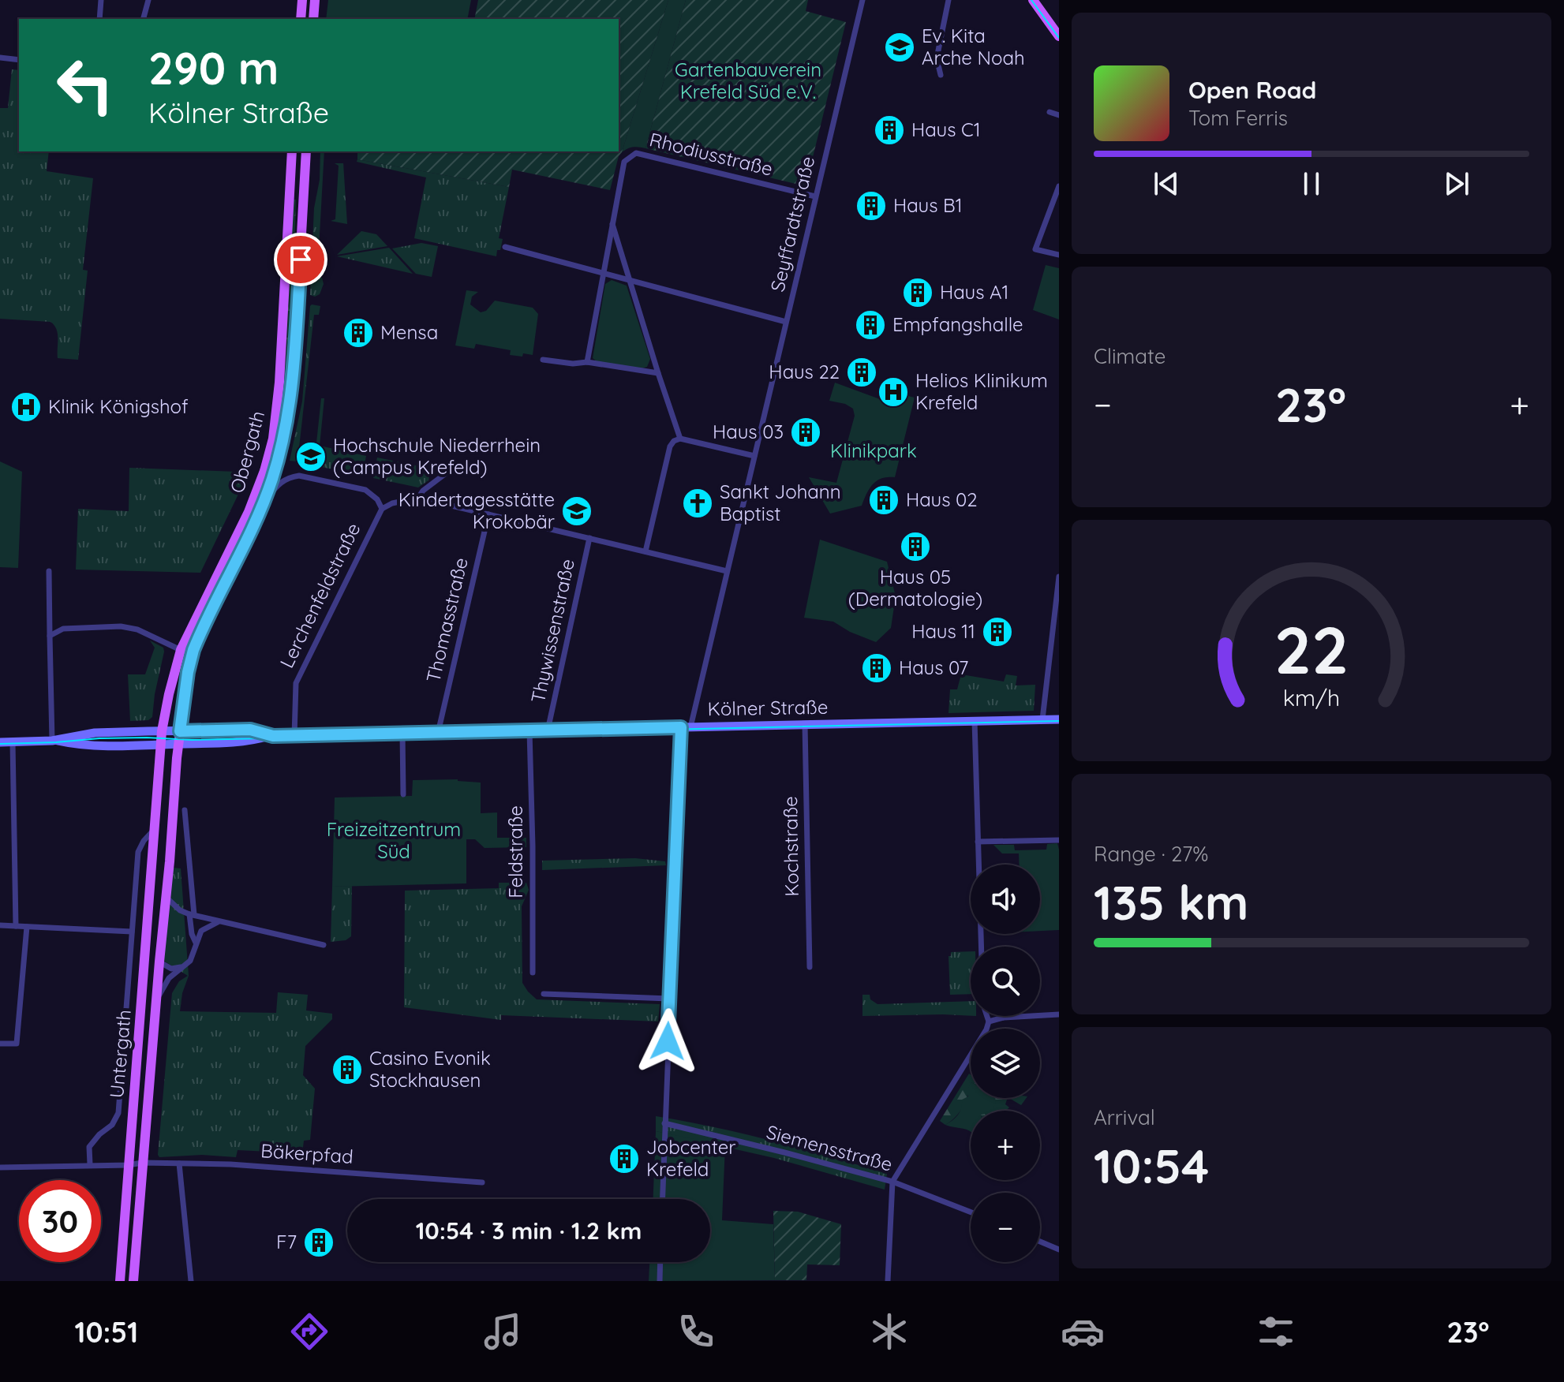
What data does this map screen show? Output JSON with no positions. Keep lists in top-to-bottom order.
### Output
{
  "streets": {
    "main road": ["Obergath", "Kölner Straße", "Untergath"],
    "street": [
      "Rhodiusstraße",
      "Seyffardtstraße",
      "Lerchenfeldstraße",
      "Thomasstraße",
      "Thywissenstraße",
      "Kochstraße",
      "Feldstraße",
      "Siemensstraße",
      "Bäkerpfad"
    ]
  },
  "crossings": [
    ["Rhodiusstraße", "Seyffardtstraße"],
    ["Seyffardtstraße", "Kölner Straße"],
    ["Seyffardtstraße", "Siemensstraße"],
    ["Obergath", "Kölner Straße"],
    ["Obergath", "Untergath"],
    ["Lerchenfeldstraße", "Kölner Straße"],
    ["Thomasstraße", "Kölner Straße"],
    ["Thywissenstraße", "Kölner Straße"],
    ["Kölner Straße", "Kochstraße"],
    ["Kölner Straße", "Feldstraße"],
    ["Kölner Straße", "Untergath"],
    ["Untergath", "Bäkerpfad"]
  ],
  "parks": ["Gartenbauverein Krefeld Süd e.V.", "Klinikpark", "Freizeitzentrum Süd"],
  "places": {
    "school or university": ["Ev. Kita Arche Noah", "Hochschule Niederrhein (Campus Krefeld)", "Kindertagesstätte Krokobär"],
    "building": [
      "Haus C1",
      "Haus B1",
      "Haus A1",
      "Empfangshalle",
      "Mensa",
      "Haus 22",
      "Haus 03",
      "Haus 02",
      "Haus 05 (Dermatologie)",
      "Haus 11",
      "Haus 07",
      "Casino Evonik Stockhausen",
      "Jobcenter Krefeld",
      "F7"
    ],
    "hospital": ["Helios Klinikum Krefeld", "Klinik Königshof"],
    "church": ["Sankt Johann Baptist"]
  },
  "page": {
    "turn": ["290 m", "Kölner Straße"],
    "song": ["Open Road", "Tom Ferris"],
    "tile": [
      "Climate",
      ["Range · 27%", "135 km"],
      ["Arrival", "10:54"]
    ],
    "heat": ["−", "23°", "+"],
    "map_buttons": ["+", "−"],
    "limit": "30",
    "trip": "10:54 · 3 min · 1.2 km",
    "tabs": ["10:51", "23°"],
    "gauge": ["22", "km/h"]
  }
}
